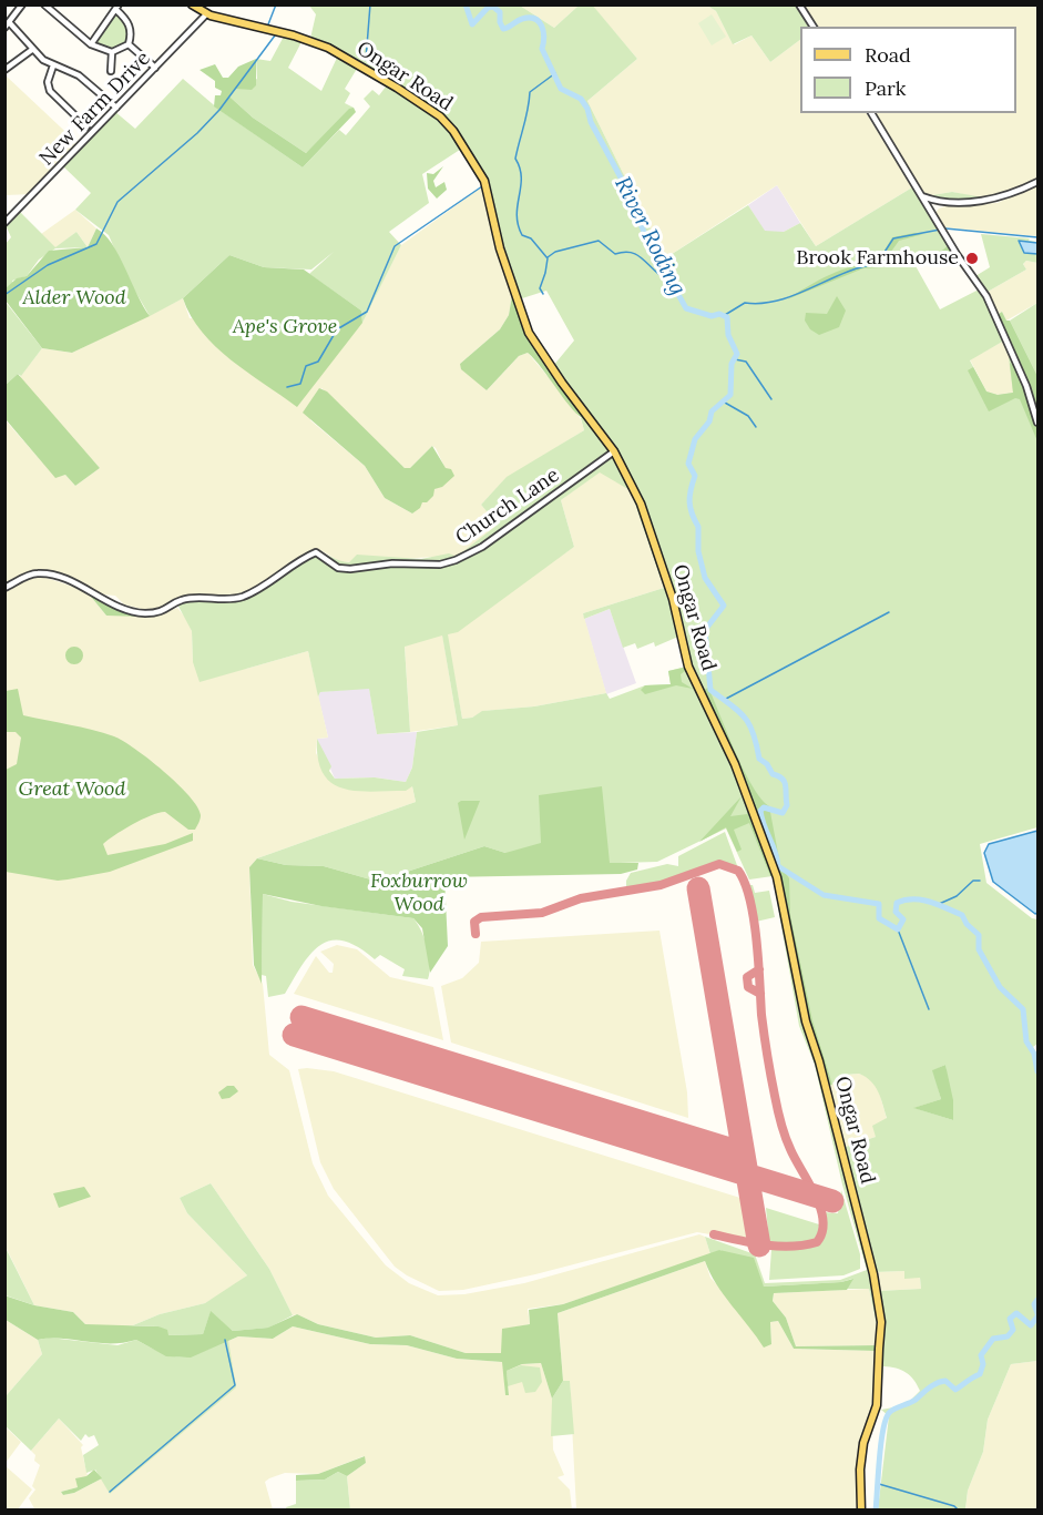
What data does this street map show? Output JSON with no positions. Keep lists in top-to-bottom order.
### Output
{
  "streets": {
    "main road": ["Ongar Road"],
    "street": ["New Farm Drive", "Church Lane"]
  },
  "crossings": [
    ["Ongar Road", "New Farm Drive"],
    ["Ongar Road", "Church Lane"]
  ],
  "water": ["River Roding"],
  "parks": [
    "Alder Wood",
    "Ape's Grove",
    "Great Wood",
    "Foxburrow Wood"
  ],
  "places": ["Brook Farmhouse"],
  "legend": ["Road", "Park"]
}
